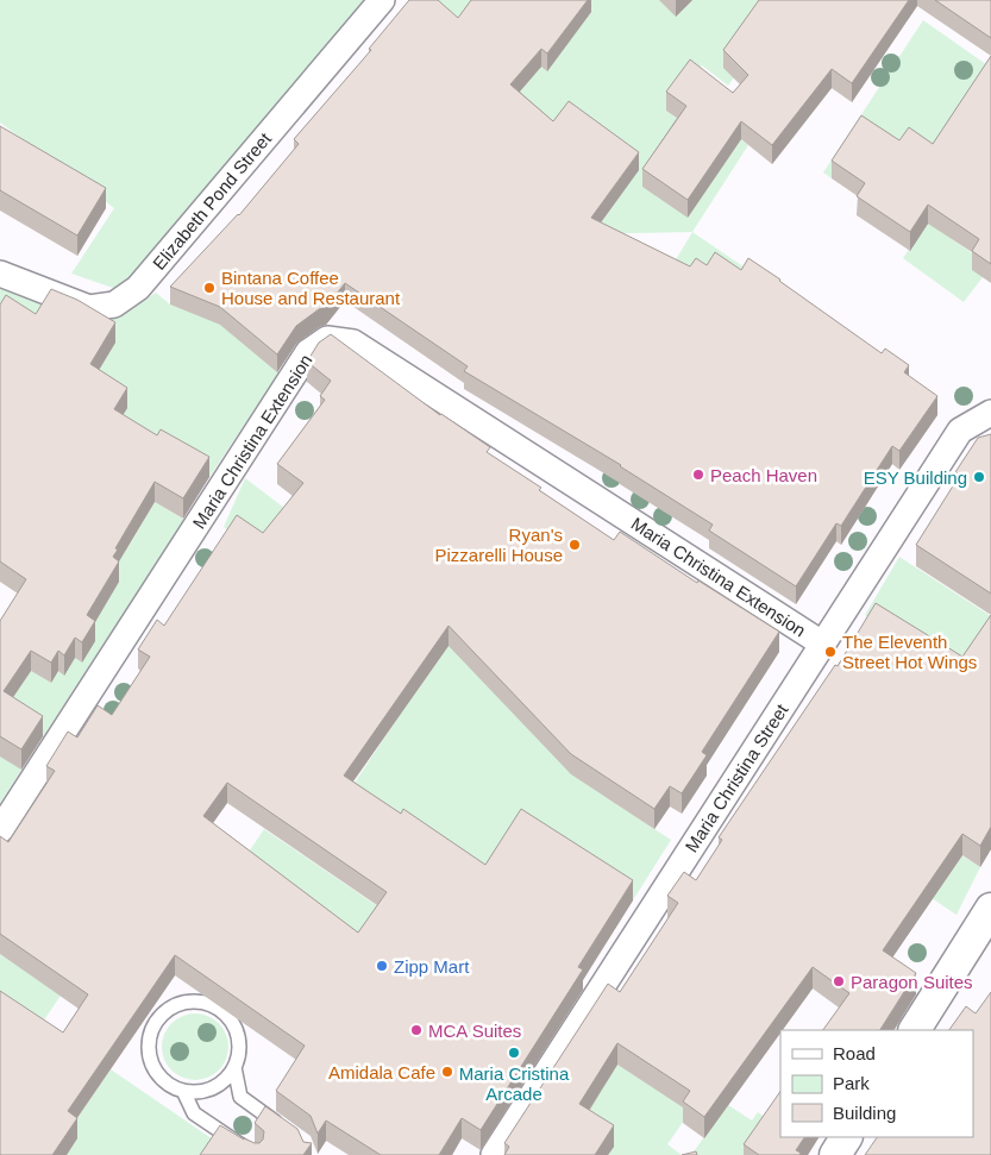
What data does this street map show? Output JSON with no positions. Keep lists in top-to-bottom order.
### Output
{
  "streets": {
    "street": ["Elizabeth Pond Street", "Maria Christina Extension", "Maria Christina Street"]
  },
  "crossings": [
    ["Maria Christina Extension", "Maria Christina Street"]
  ],
  "places": [
    "Bintana Coffee House and Restaurant",
    "Peach Haven",
    "ESY Building",
    "Ryan's Pizzarelli House",
    "The Eleventh Street Hot Wings",
    "Zipp Mart",
    "Paragon Suites",
    "MCA Suites",
    "Maria Cristina Arcade",
    "Amidala Cafe"
  ],
  "legend": ["Road", "Park", "Building"]
}
